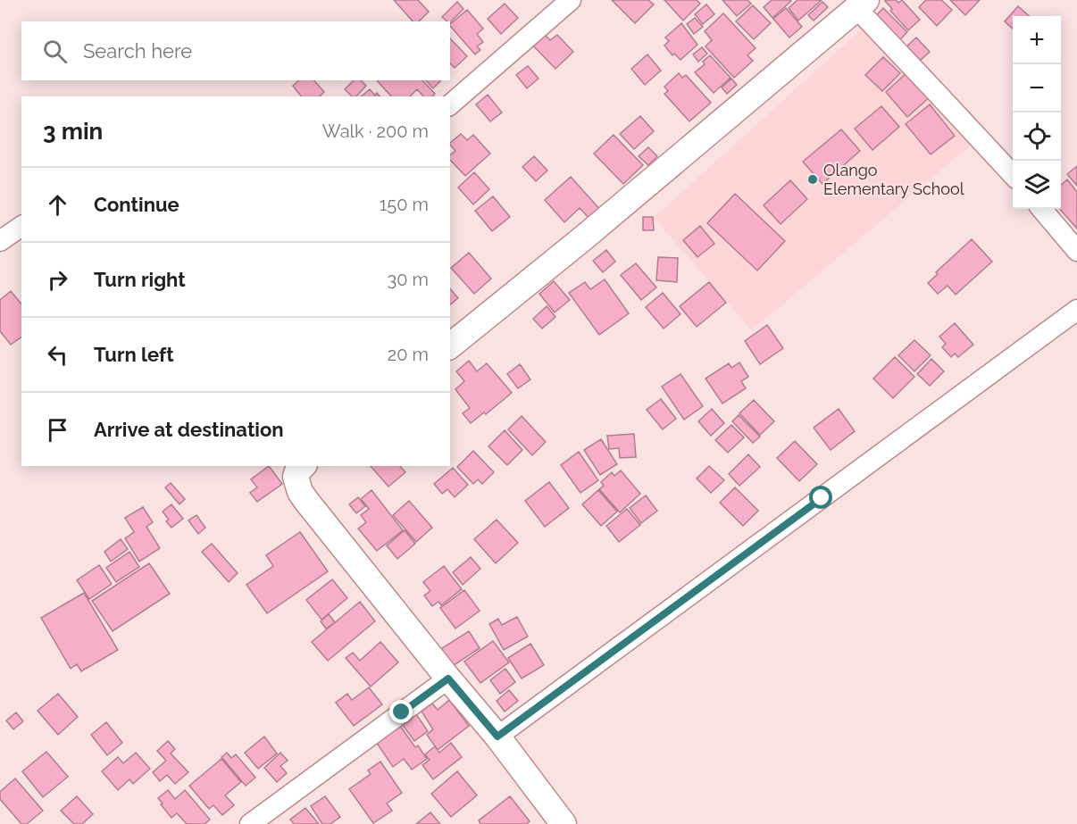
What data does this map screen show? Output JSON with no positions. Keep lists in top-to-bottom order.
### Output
{
  "places": ["Olango Elementary School"],
  "page": {
    "map_buttons": ["+", "−"],
    "search": "Search here",
    "heading": ["3 min", "Walk · 200 m"],
    "list": [
      ["Continue", "150 m"],
      ["Turn right", "30 m"],
      ["Turn left", "20 m"],
      "Arrive at destination"
    ]
  }
}
